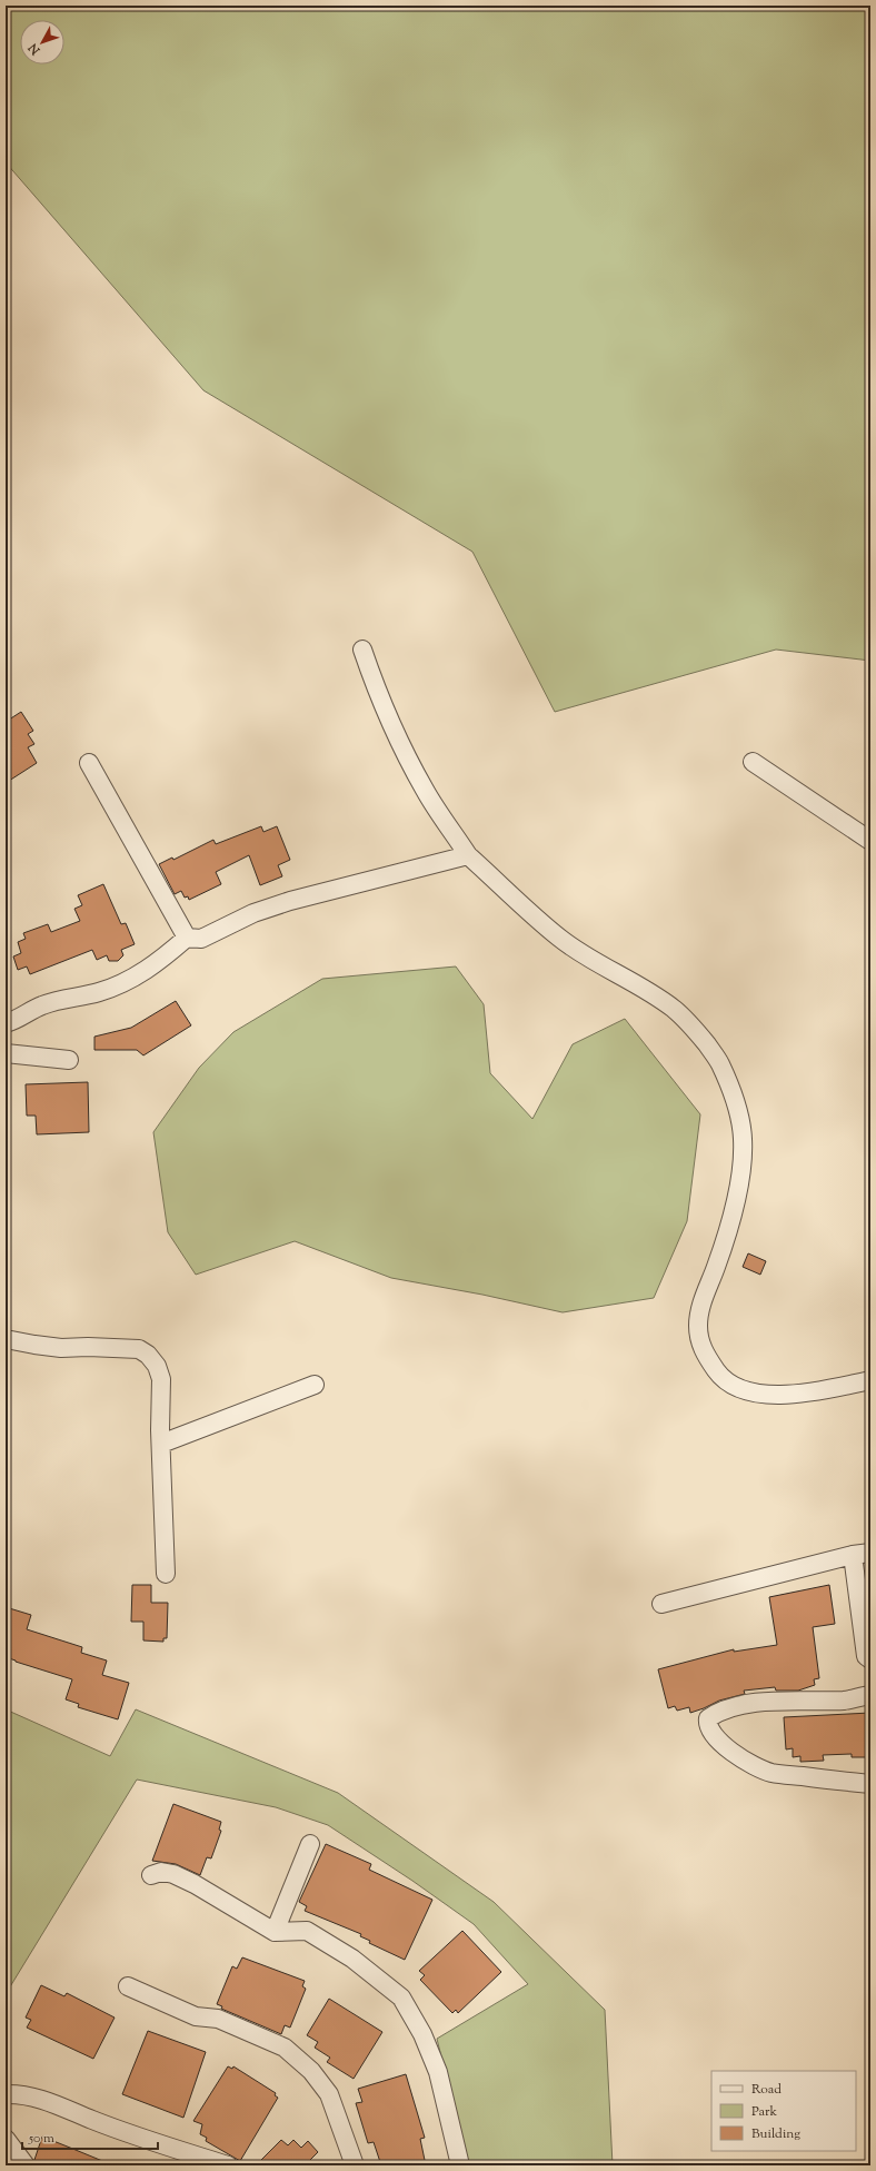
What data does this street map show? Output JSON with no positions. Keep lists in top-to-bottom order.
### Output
{
  "legend": ["Road", "Park", "Building"],
  "scale_bar": "50 m",
  "north": "bottom left"
}
